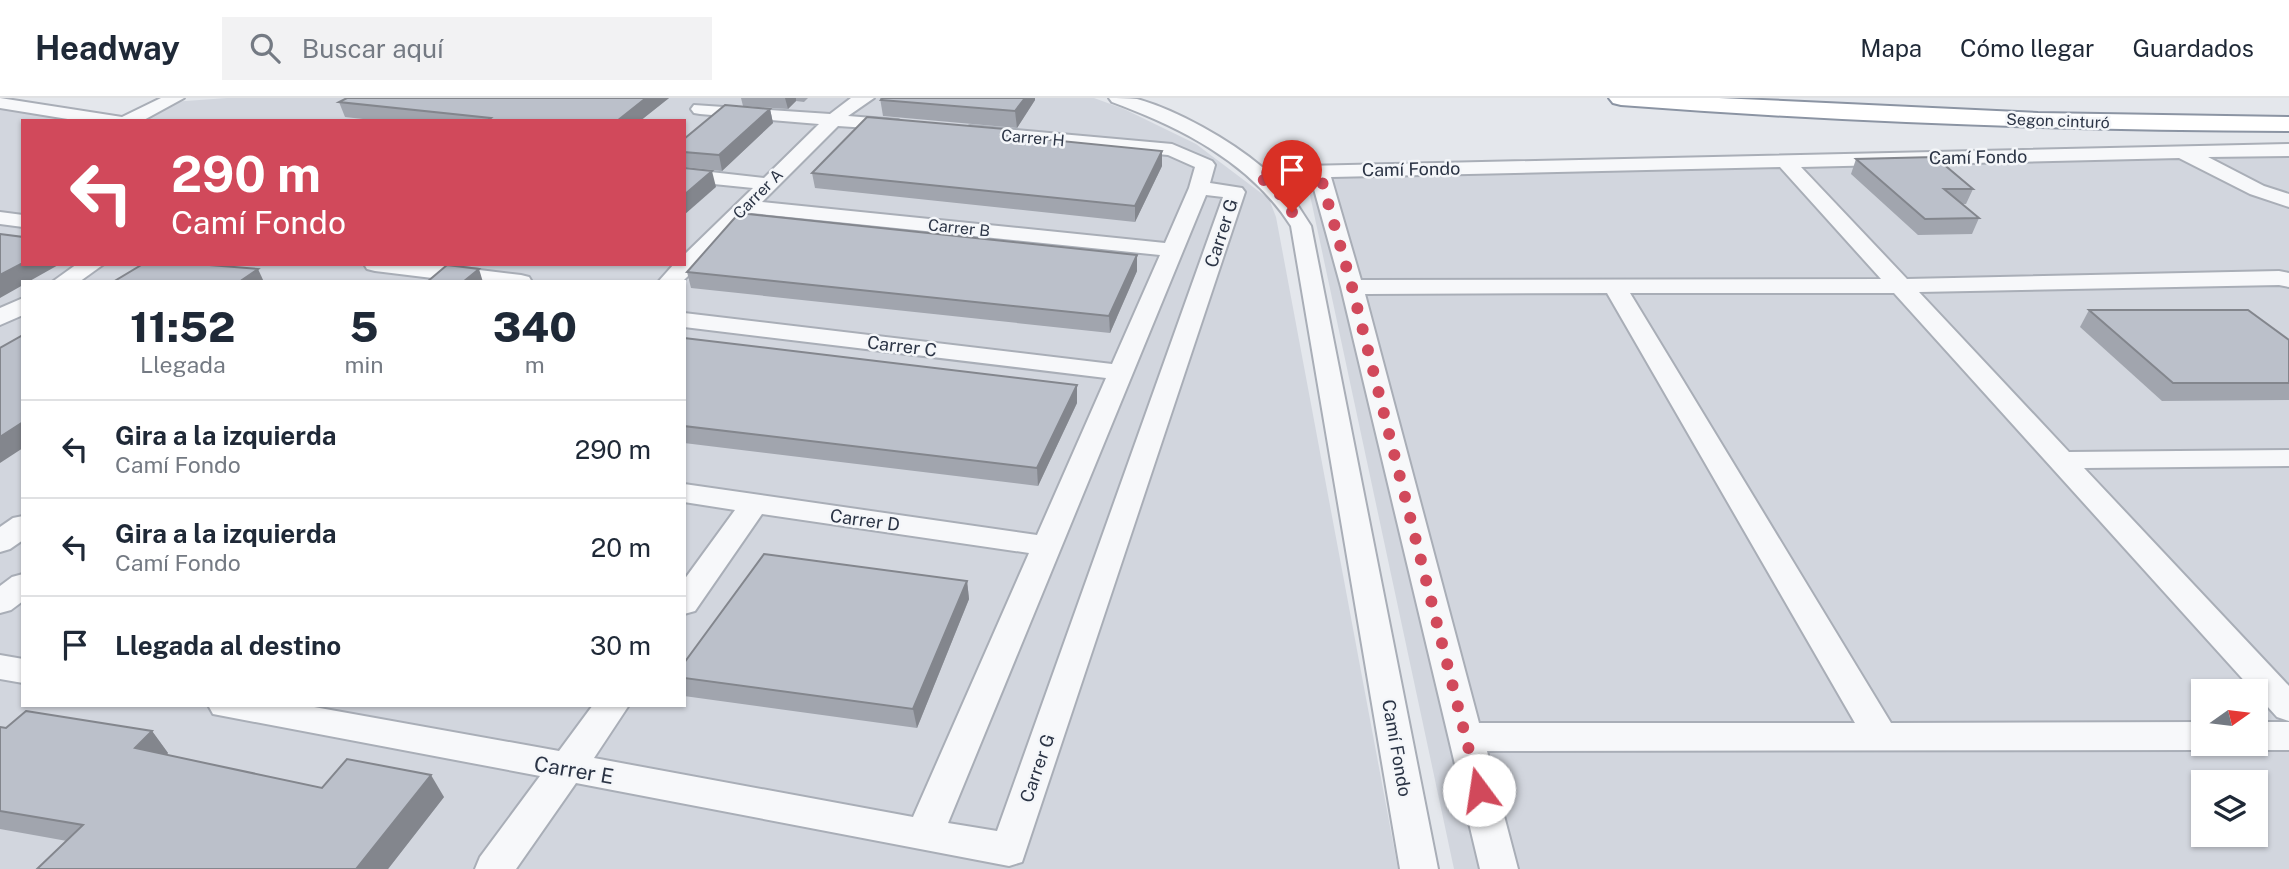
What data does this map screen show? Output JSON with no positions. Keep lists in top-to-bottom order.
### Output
{
  "streets": {
    "highway": ["Segon cinturó"],
    "street": [
      "Carrer H",
      "Camí Fondo",
      "Carrer A",
      "Carrer B",
      "Carrer G",
      "Carrer C",
      "Carrer D",
      "Carrer E"
    ]
  },
  "crossings": [
    ["Carrer H", "Carrer G"],
    ["Carrer A", "Carrer B"],
    ["Carrer B", "Carrer G"],
    ["Carrer G", "Carrer C"],
    ["Carrer G", "Carrer D"],
    ["Carrer G", "Carrer E"]
  ],
  "north": "right",
  "page": {
    "header": "Headway",
    "search": "Buscar aquí",
    "nav": ["Mapa", "Cómo llegar", "Guardados"],
    "turn": ["290 m", "Camí Fondo"],
    "eta": [
      "11:52",
      "Llegada",
      "5",
      "min",
      "340",
      "m"
    ],
    "list": [
      {
        "name": "Gira a la izquierda",
        "note": "Camí Fondo",
        "value": "290 m"
      },
      {
        "name": "Gira a la izquierda",
        "note": "Camí Fondo",
        "value": "20 m"
      },
      {
        "name": "Llegada al destino",
        "value": "30 m"
      }
    ]
  }
}
